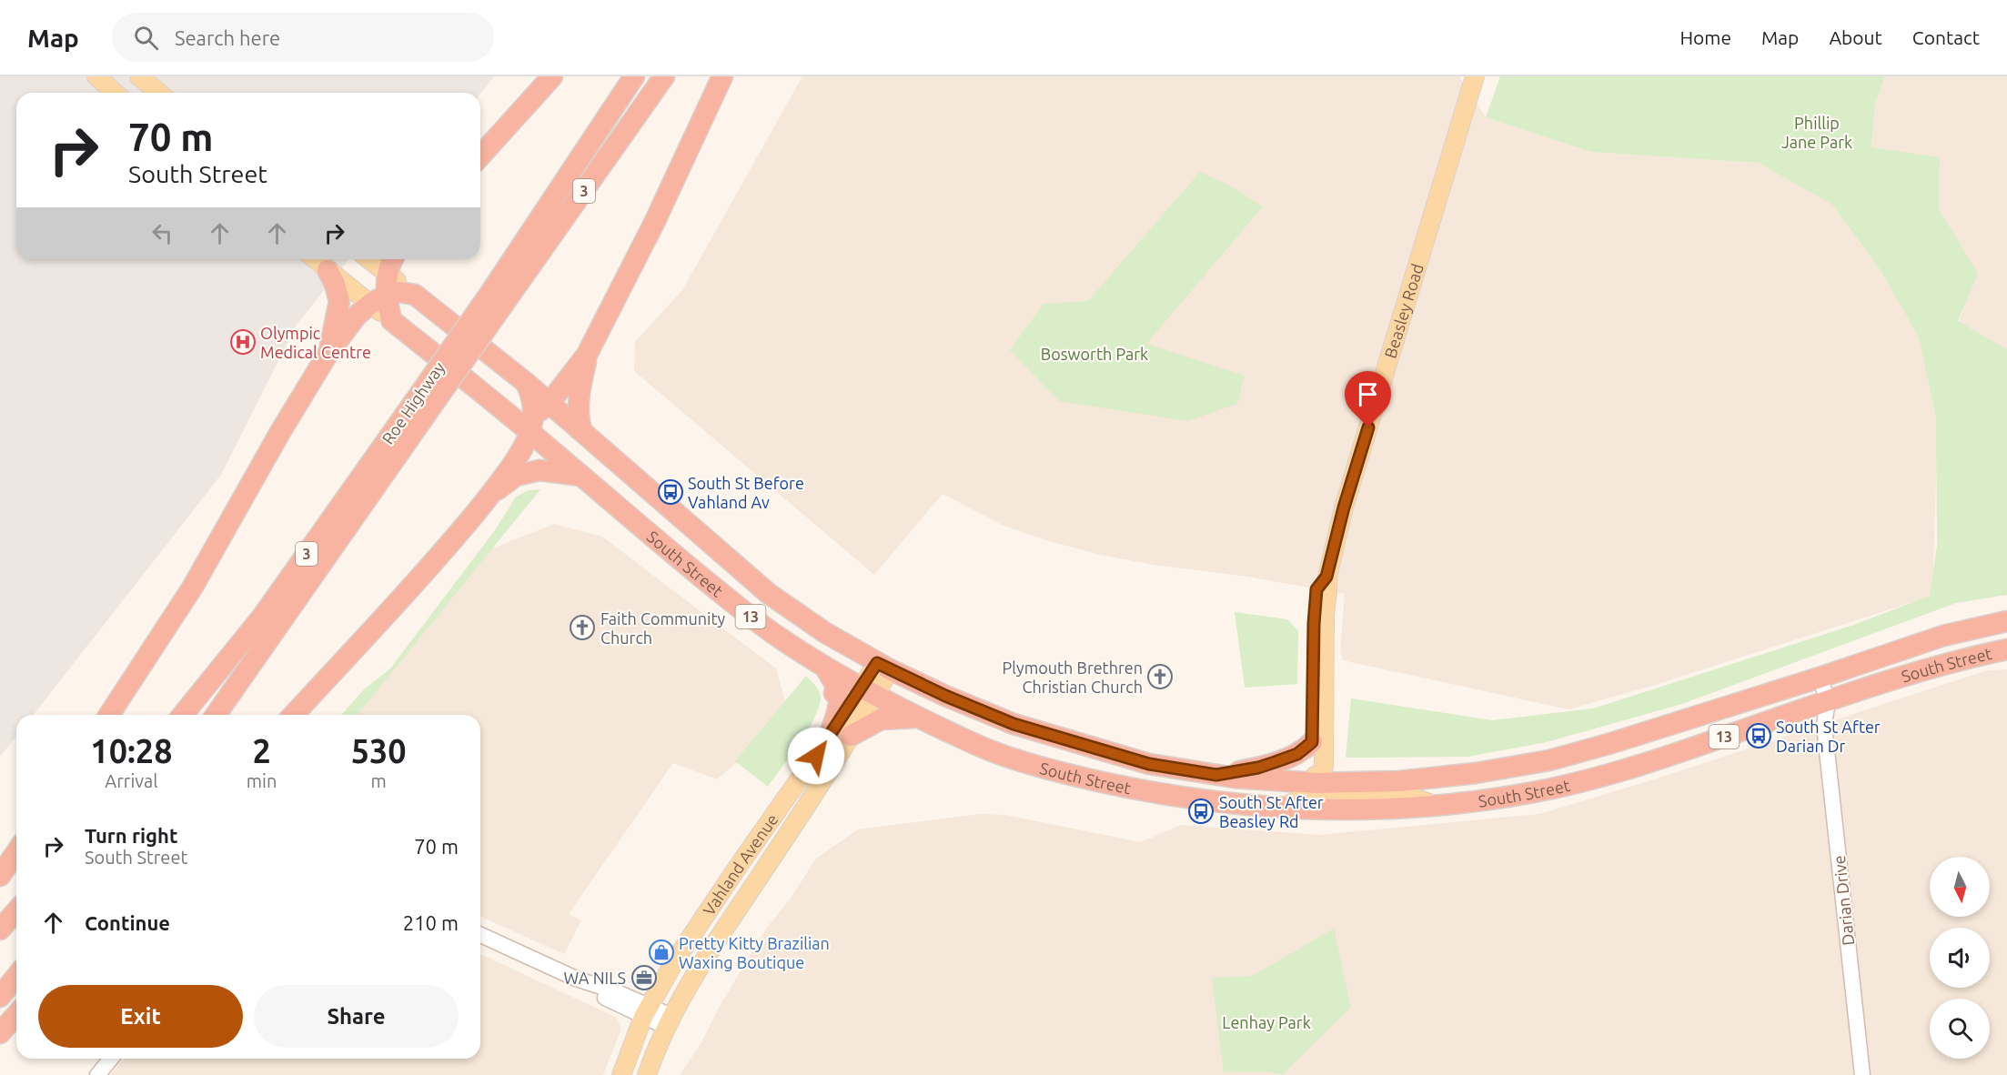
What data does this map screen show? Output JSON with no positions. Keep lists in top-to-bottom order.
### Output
{
  "streets": {
    "highway": [
      "3",
      "Roe Highway",
      "South Street",
      "13"
    ],
    "main road": ["Beasley Road", "Vahland Avenue"],
    "street": ["Darian Drive"]
  },
  "crossings": [
    ["Beasley Road", "South Street"],
    ["South Street", "Vahland Avenue"],
    ["South Street", "Darian Drive"]
  ],
  "parks": ["Phillip Jane Park", "Bosworth Park", "Lenhay Park"],
  "places": {
    "hospital": ["Olympic Medical Centre"],
    "bus stop": ["South St Before Vahland Av", "South St After Darian Dr", "South St After Beasley Rd"],
    "church": ["Faith Community Church", "Plymouth Brethren Christian Church"],
    "shop": ["Pretty Kitty Brazilian Waxing Boutique"],
    "office": ["WA NILS"]
  },
  "north": "bottom",
  "page": {
    "header": "Map",
    "search": "Search here",
    "nav": [
      "Home",
      "Map",
      "About",
      "Contact"
    ],
    "turn": ["70 m", "South Street"],
    "eta": [
      "10:28",
      "Arrival",
      "2",
      "min",
      "530",
      "m"
    ],
    "list": [
      {
        "name": "Turn right",
        "note": "South Street",
        "value": "70 m"
      },
      {
        "name": "Continue",
        "value": "210 m"
      }
    ],
    "buttons": ["Exit", "Share"]
  }
}
